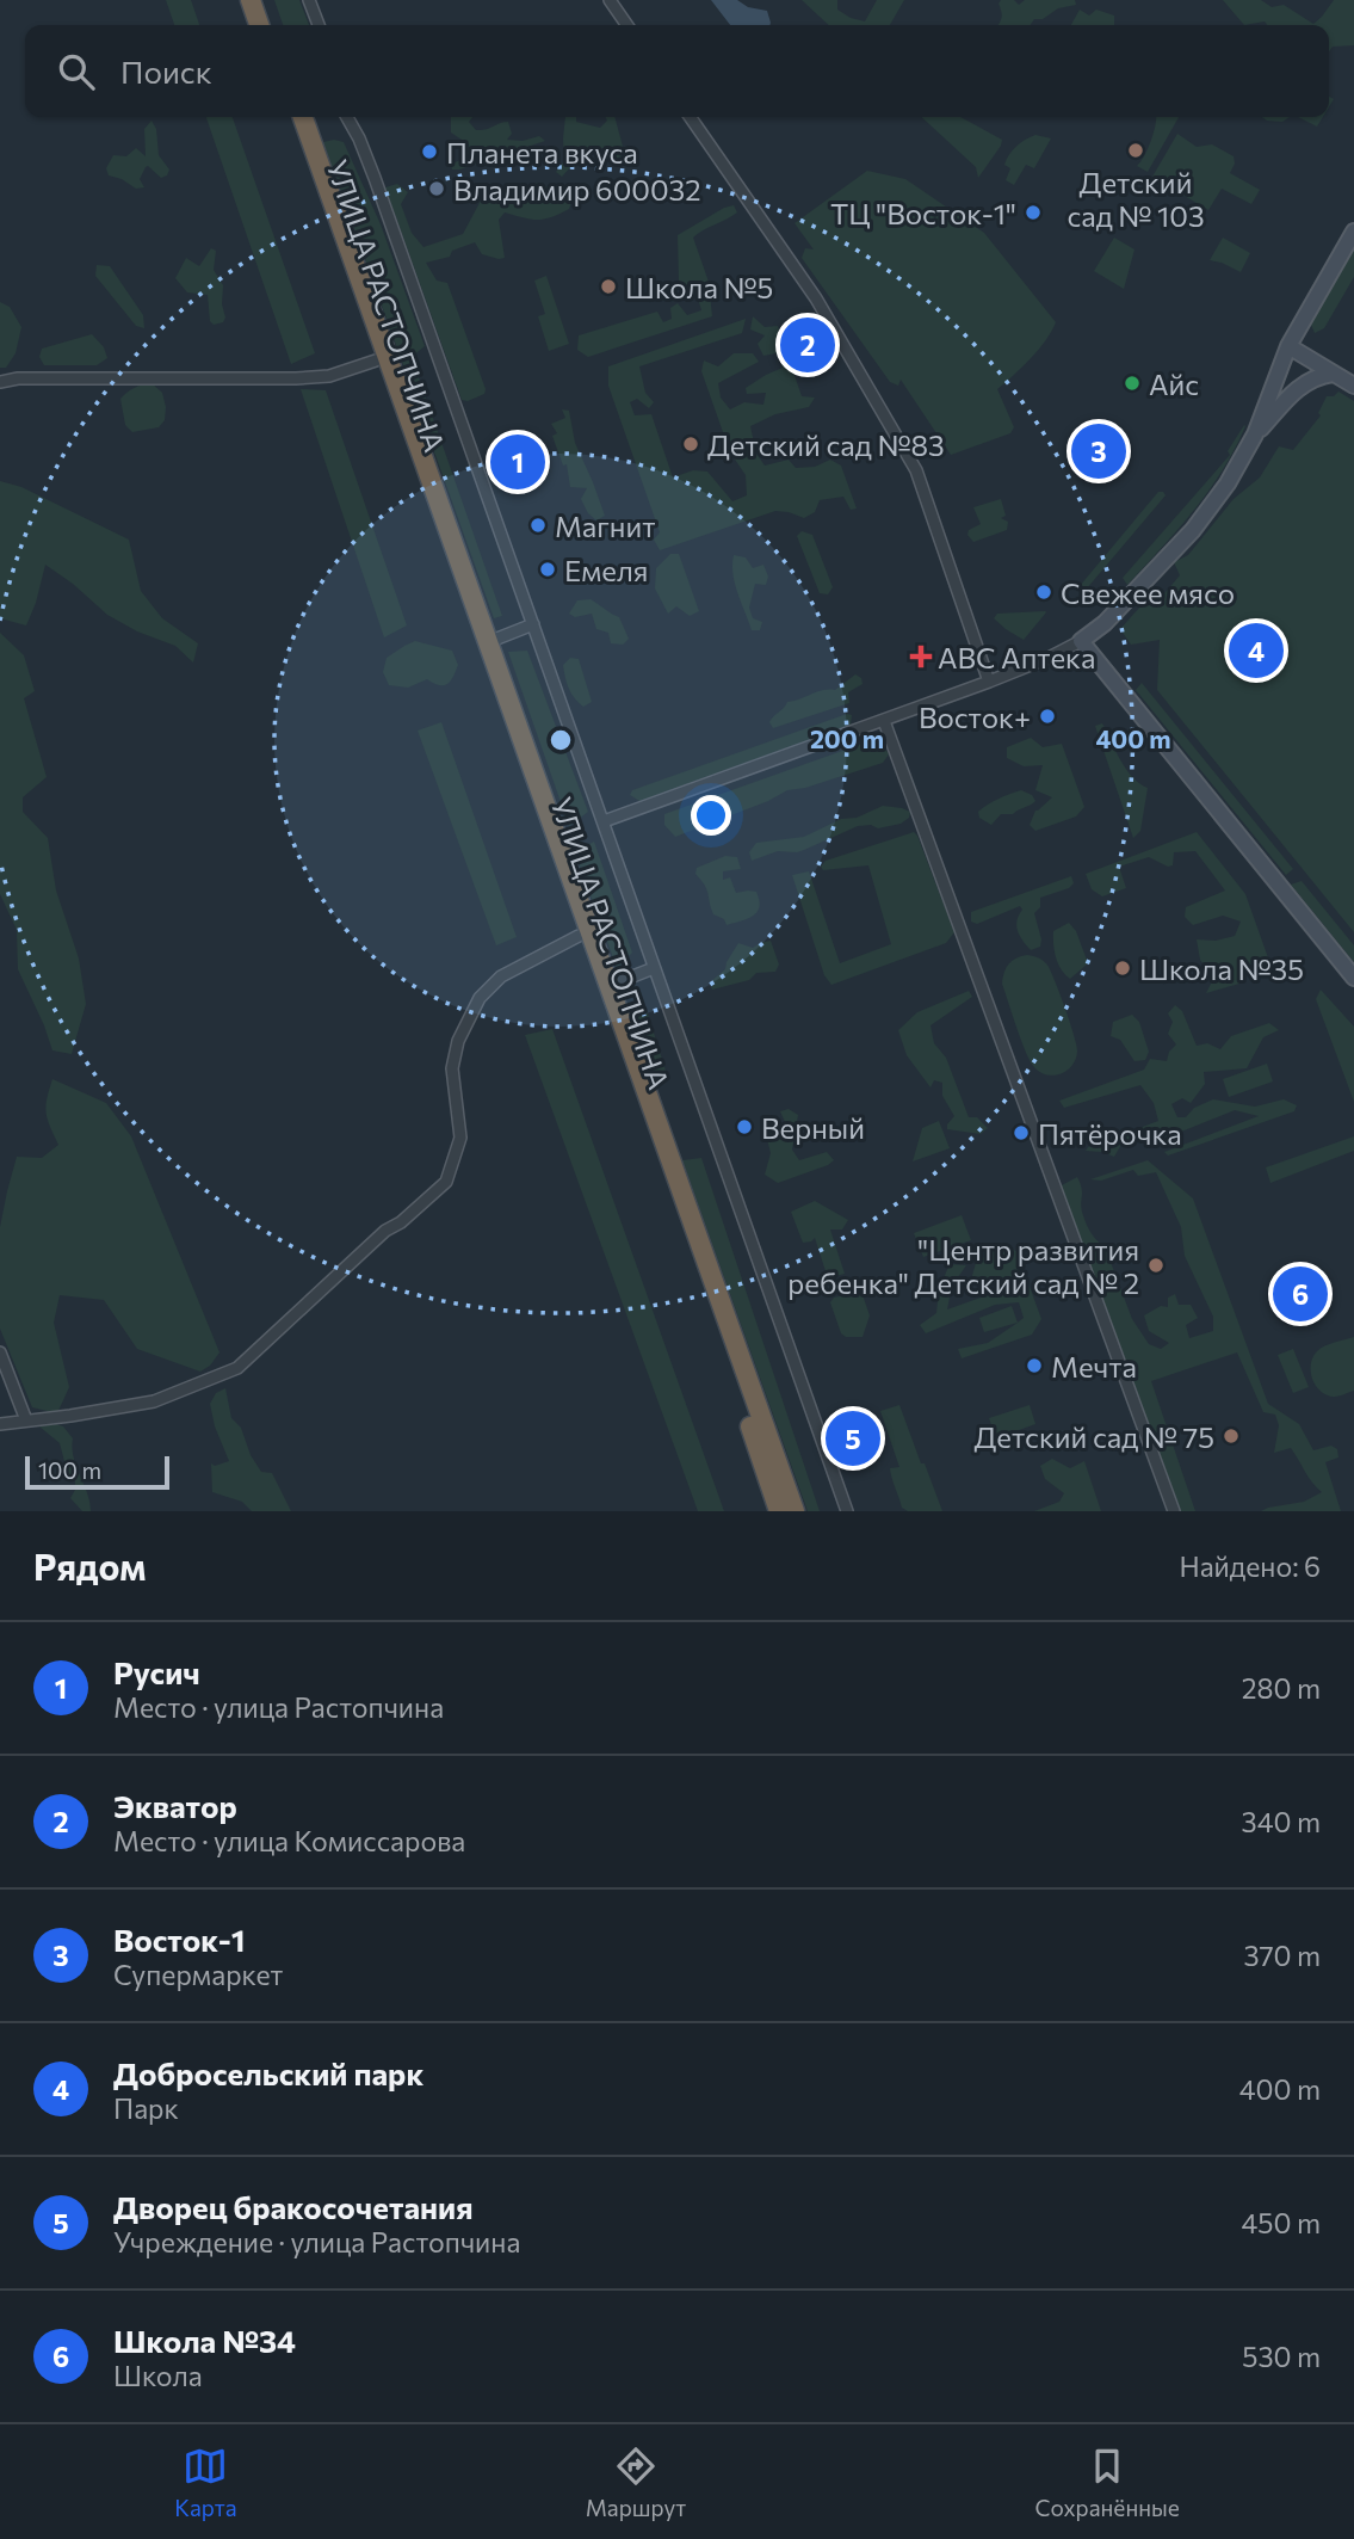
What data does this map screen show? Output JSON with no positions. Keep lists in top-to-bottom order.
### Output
{
  "streets": {
    "highway": ["УЛИЦА РАСТОПЧИНА"]
  },
  "places": {
    "other": [
      "Детский сад № 103",
      "Планета вкуса",
      "Владимир 600032",
      "ТЦ \"Восток-1\"",
      "Школа №5",
      "Айс",
      "Детский сад №83",
      "Магнит",
      "Емеля",
      "Свежее мясо",
      "Восток+",
      "Школа №35",
      "Верный",
      "Пятёрочка",
      "\"Центр развития ребенка\" Детский сад № 2",
      "Мечта",
      "Детский сад № 75"
    ],
    "health": ["ABC Аптека"]
  },
  "scale_bar": "100 m",
  "page": {
    "search": "Поиск",
    "pins": [
      "2",
      "3",
      "1",
      "4",
      "6",
      "5"
    ],
    "scale": "100 m",
    "heading": ["Рядом", "Найдено: 6"],
    "list": [
      {
        "mark": "1",
        "name": "Русич",
        "note": "Место · улица Растопчина",
        "value": "280 m"
      },
      {
        "mark": "2",
        "name": "Экватор",
        "note": "Место · улица Комиссарова",
        "value": "340 m"
      },
      {
        "mark": "3",
        "name": "Восток-1",
        "note": "Супермаркет",
        "value": "370 m"
      },
      {
        "mark": "4",
        "name": "Добросельский парк",
        "note": "Парк",
        "value": "400 m"
      },
      {
        "mark": "5",
        "name": "Дворец бракосочетания",
        "note": "Учреждение · улица Растопчина",
        "value": "450 m"
      },
      {
        "mark": "6",
        "name": "Школа №34",
        "note": "Школа",
        "value": "530 m"
      }
    ],
    "nav": ["Карта", "Маршрут", "Сохранённые"]
  },
  "rings": ["200 m", "400 m"]
}
